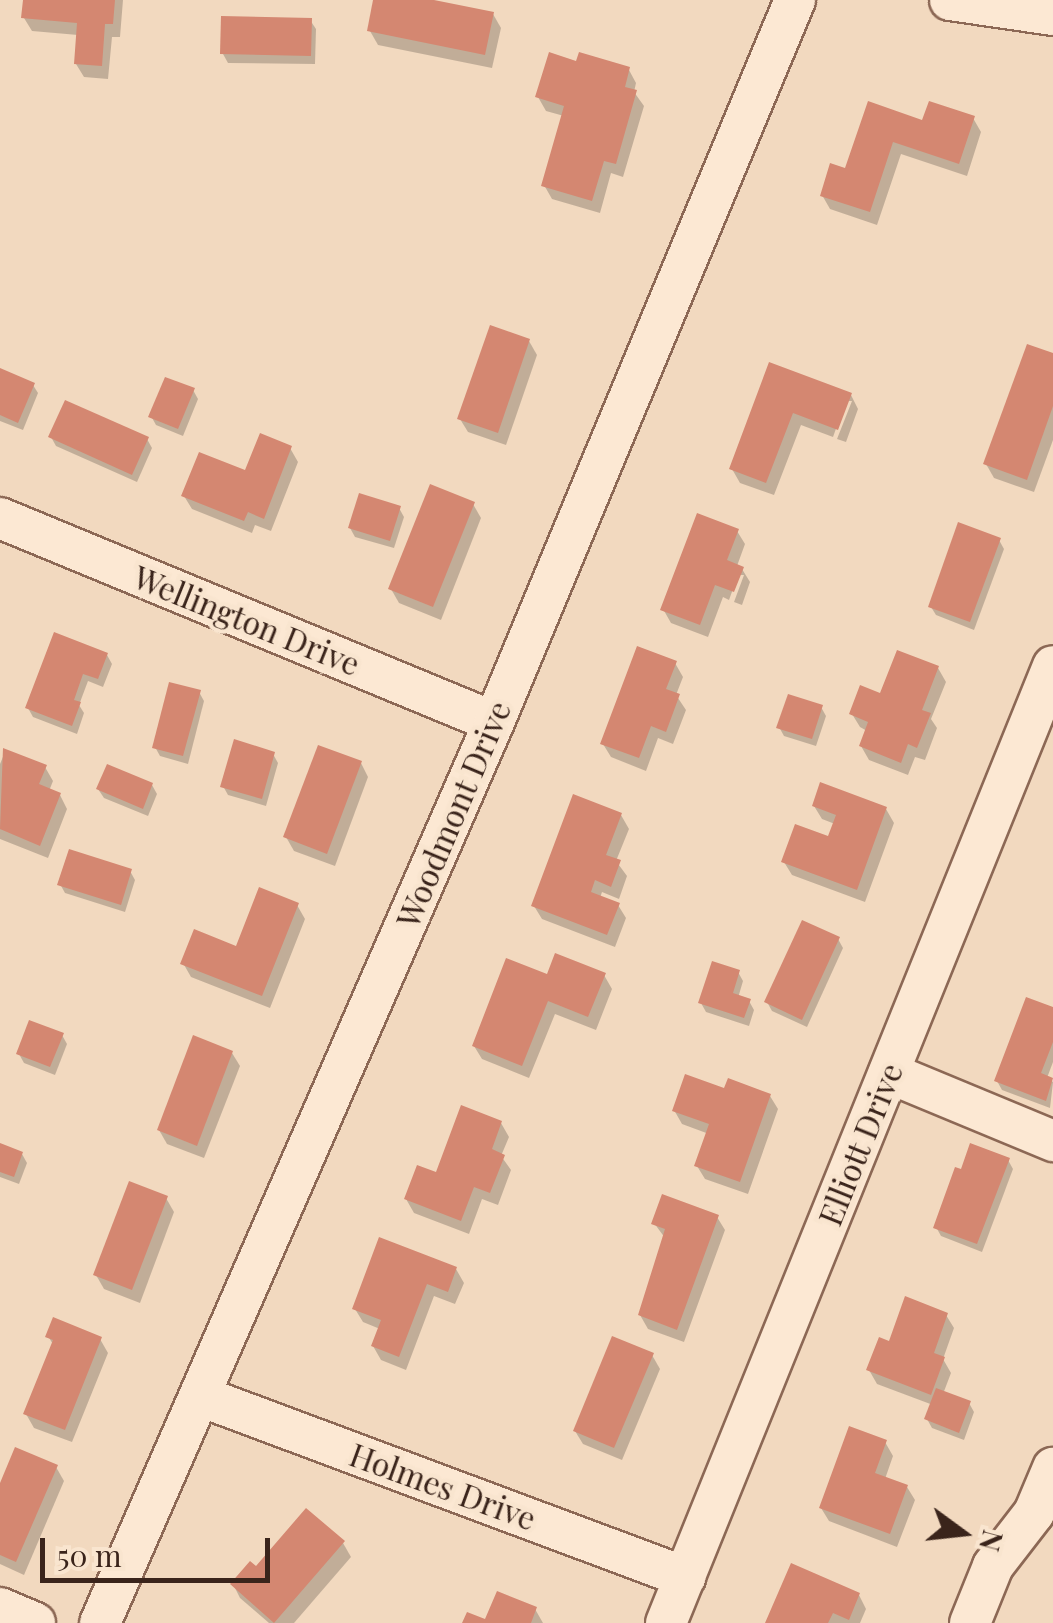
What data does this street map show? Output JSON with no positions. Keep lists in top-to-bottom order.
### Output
{
  "streets": {
    "street": [
      "Wellington Drive",
      "Woodmont Drive",
      "Elliott Drive",
      "Holmes Drive"
    ]
  },
  "crossings": [
    ["Wellington Drive", "Woodmont Drive"],
    ["Woodmont Drive", "Holmes Drive"],
    ["Elliott Drive", "Holmes Drive"]
  ],
  "scale_bar": "50 m",
  "north": "right"
}
